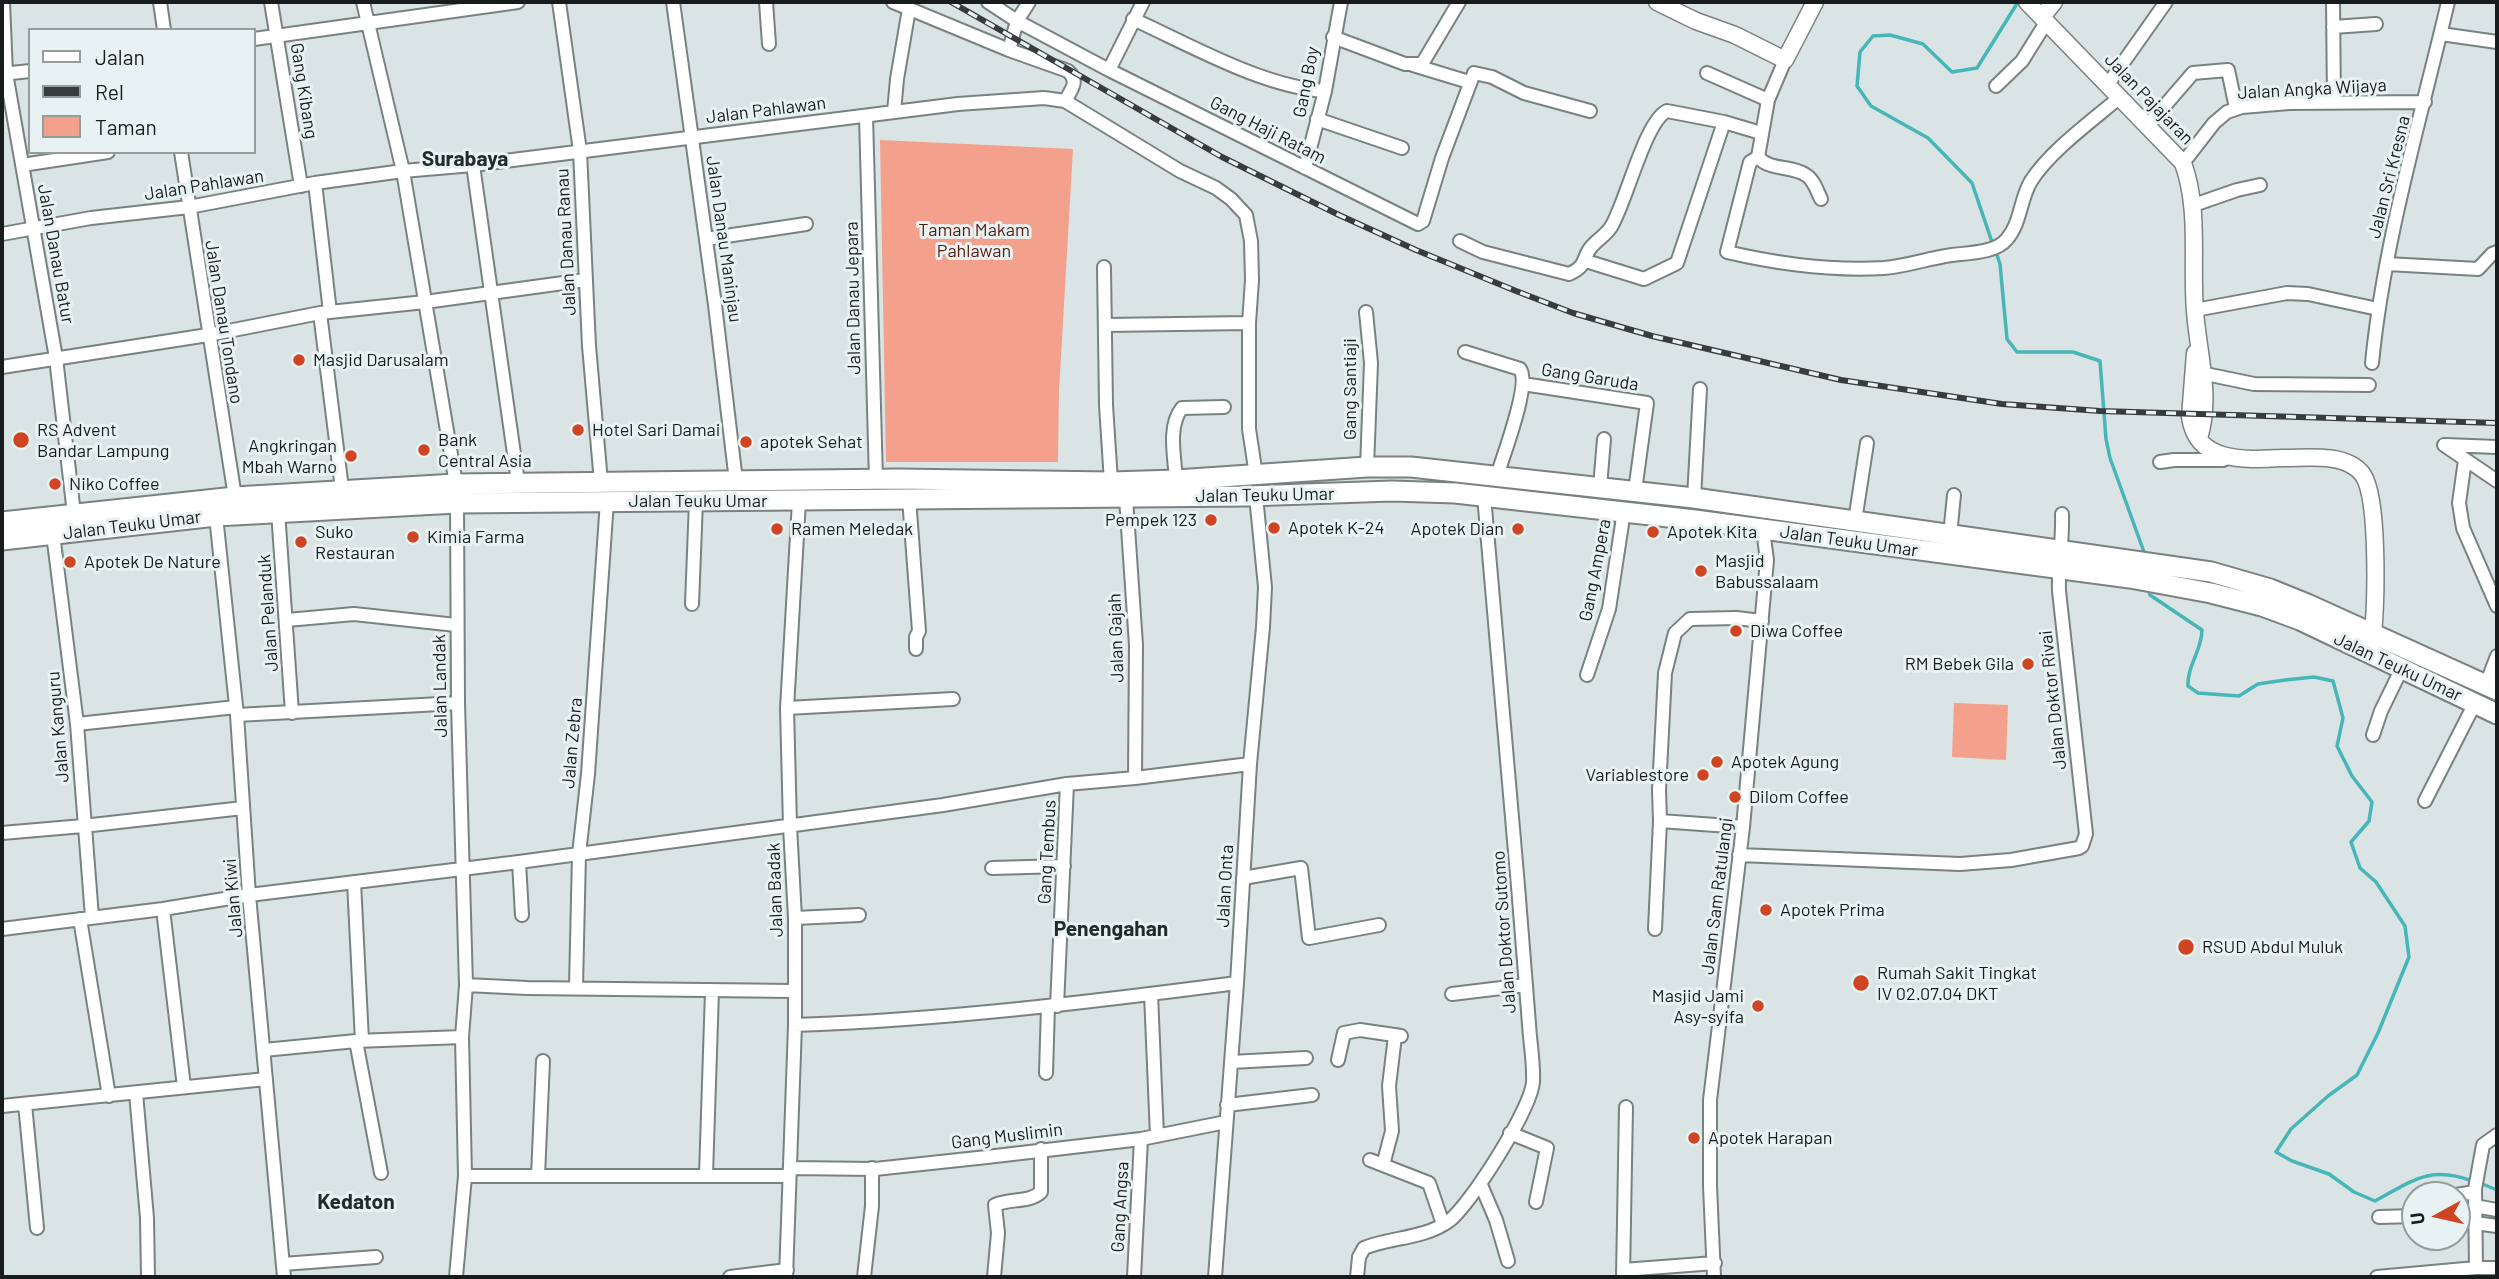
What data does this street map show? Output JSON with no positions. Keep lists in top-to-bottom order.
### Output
{
  "streets": {
    "highway": ["Jalan Teuku Umar"],
    "main road": ["Jalan Pajajaran"],
    "street": [
      "Gang Boy",
      "Jalan Angka Wijaya",
      "Gang Kibang",
      "Jalan Pahlawan",
      "Gang Haji Ratam",
      "Jalan Sri Kresna",
      "Jalan Danau Maninjau",
      "Jalan Danau Ranau",
      "Jalan Danau Batur",
      "Jalan Danau Jepara",
      "Jalan Danau Tondano",
      "Gang Garuda",
      "Gang Santiaji",
      "Gang Ampera",
      "Jalan Pelanduk",
      "Jalan Gajah",
      "Jalan Landak",
      "Jalan Doktor Rivai",
      "Jalan Kanguru",
      "Jalan Zebra",
      "Gang Tembus",
      "Jalan Onta",
      "Jalan Badak",
      "Jalan Sam Ratulangi",
      "Jalan Kiwi",
      "Jalan Doktor Sutomo",
      "Gang Muslimin",
      "Gang Angsa"
    ]
  },
  "crossings": [
    ["Gang Boy", "Gang Haji Ratam"],
    ["Jalan Angka Wijaya", "Jalan Pajajaran"],
    ["Jalan Angka Wijaya", "Jalan Sri Kresna"],
    ["Gang Kibang", "Jalan Pahlawan"],
    ["Jalan Pahlawan", "Jalan Danau Maninjau"],
    ["Jalan Pahlawan", "Jalan Danau Ranau"],
    ["Jalan Pahlawan", "Jalan Danau Batur"],
    ["Jalan Pahlawan", "Jalan Danau Jepara"],
    ["Jalan Pahlawan", "Jalan Danau Tondano"],
    ["Jalan Pahlawan", "Jalan Teuku Umar"],
    ["Jalan Pahlawan", "Jalan Landak"],
    ["Jalan Danau Maninjau", "Jalan Teuku Umar"],
    ["Jalan Danau Ranau", "Jalan Teuku Umar"],
    ["Jalan Danau Batur", "Jalan Teuku Umar"],
    ["Jalan Danau Jepara", "Jalan Teuku Umar"],
    ["Jalan Danau Tondano", "Jalan Teuku Umar"],
    ["Gang Garuda", "Jalan Teuku Umar"],
    ["Gang Santiaji", "Jalan Teuku Umar"],
    ["Jalan Teuku Umar", "Gang Ampera"],
    ["Jalan Teuku Umar", "Jalan Pelanduk"],
    ["Jalan Teuku Umar", "Jalan Gajah"],
    ["Jalan Teuku Umar", "Jalan Landak"],
    ["Jalan Teuku Umar", "Jalan Doktor Rivai"],
    ["Jalan Teuku Umar", "Jalan Kanguru"],
    ["Jalan Teuku Umar", "Jalan Zebra"],
    ["Jalan Teuku Umar", "Jalan Onta"],
    ["Jalan Teuku Umar", "Jalan Badak"],
    ["Jalan Teuku Umar", "Jalan Sam Ratulangi"],
    ["Jalan Teuku Umar", "Jalan Kiwi"],
    ["Jalan Teuku Umar", "Jalan Doktor Sutomo"],
    ["Jalan Landak", "Gang Muslimin"],
    ["Jalan Doktor Rivai", "Jalan Sam Ratulangi"],
    ["Jalan Onta", "Gang Muslimin"],
    ["Jalan Badak", "Gang Muslimin"],
    ["Gang Muslimin", "Gang Angsa"]
  ],
  "districts": ["Surabaya", "Penengahan", "Kedaton"],
  "parks": ["Taman Makam Pahlawan"],
  "places": [
    "Masjid Darusalam",
    "Hotel Sari Damai",
    "RS Advent Bandar Lampung",
    "apotek Sehat",
    "Bank Central Asia",
    "Angkringan Mbah Warno",
    "Niko Coffee",
    "Pempek 123",
    "Apotek K-24",
    "Ramen Meledak",
    "Apotek Dian",
    "Apotek Kita",
    "Kimia Farma",
    "Suko Restauran",
    "Apotek De Nature",
    "Masjid Babussalaam",
    "Diwa Coffee",
    "RM Bebek Gila",
    "Apotek Agung",
    "Variablestore",
    "Dilom Coffee",
    "Apotek Prima",
    "RSUD Abdul Muluk",
    "Rumah Sakit Tingkat IV 02.07.04 DKT",
    "Masjid Jami Asy-syifa",
    "Apotek Harapan"
  ],
  "legend": ["Jalan", "Rel", "Taman"],
  "north": "left"
}
